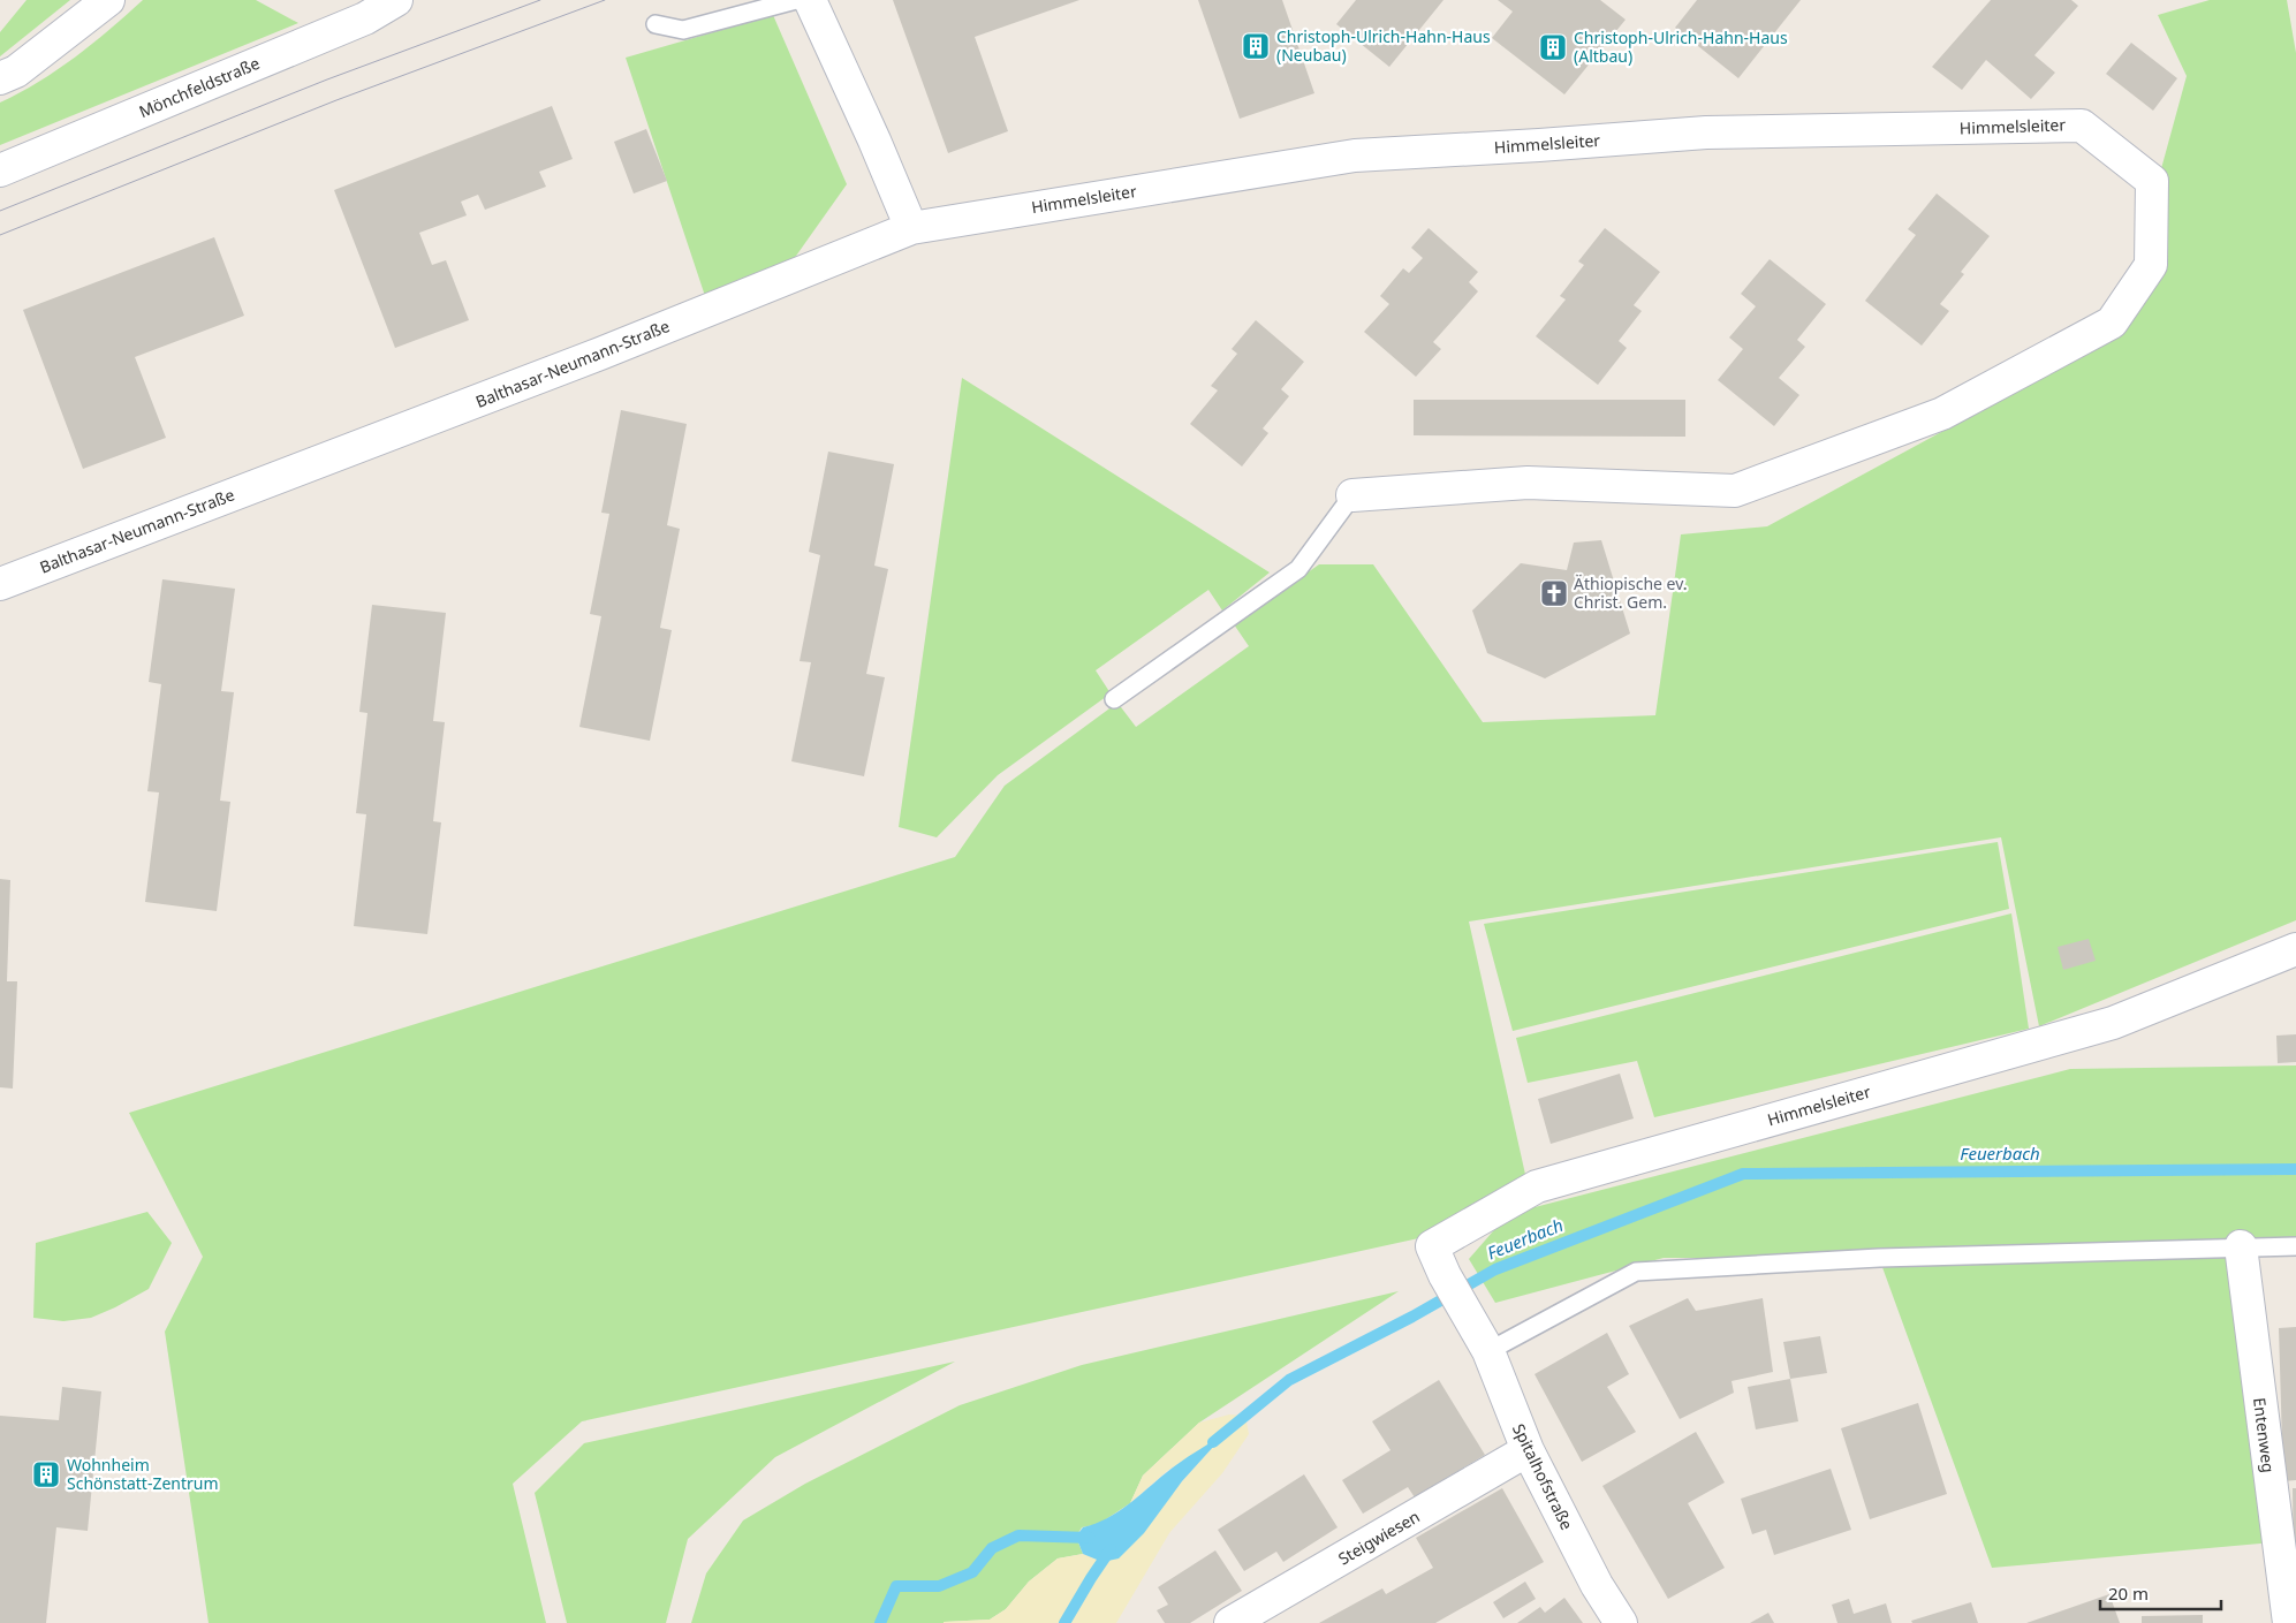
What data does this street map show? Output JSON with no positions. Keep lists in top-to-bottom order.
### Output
{
  "streets": {
    "street": [
      "Mönchfeldstraße",
      "Himmelsleiter",
      "Balthasar-Neumann-Straße",
      "Entenweg",
      "Spitalhofstraße",
      "Steigwiesen"
    ]
  },
  "crossings": [
    ["Himmelsleiter", "Balthasar-Neumann-Straße"],
    ["Himmelsleiter", "Spitalhofstraße"],
    ["Spitalhofstraße", "Steigwiesen"]
  ],
  "water": ["Feuerbach"],
  "places": {
    "building": ["Christoph-Ulrich-Hahn-Haus (Neubau)", "Christoph-Ulrich-Hahn-Haus (Altbau)", "Wohnheim Schönstatt-Zentrum"],
    "church": ["Äthiopische ev. Christ. Gem."]
  },
  "scale_bar": "20 m"
}
